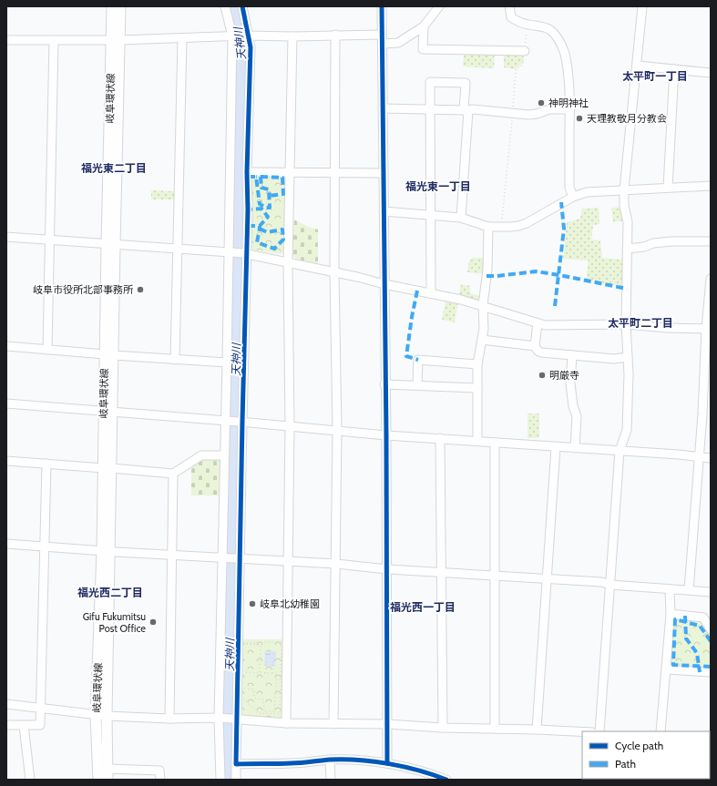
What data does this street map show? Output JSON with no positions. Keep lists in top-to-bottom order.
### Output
{
  "streets": {
    "main road": ["岐阜環状線"]
  },
  "districts": [
    "太平町一丁目",
    "福光東二丁目",
    "福光東一丁目",
    "太平町二丁目",
    "福光西二丁目",
    "福光西一丁目"
  ],
  "water": ["天神川"],
  "places": [
    "神明神社",
    "天理教敬月分教会",
    "岐阜市役所北部事務所",
    "明厳寺",
    "岐阜北幼稚園",
    "Gifu Fukumitsu Post Office"
  ],
  "legend": ["Cycle path", "Path"]
}
